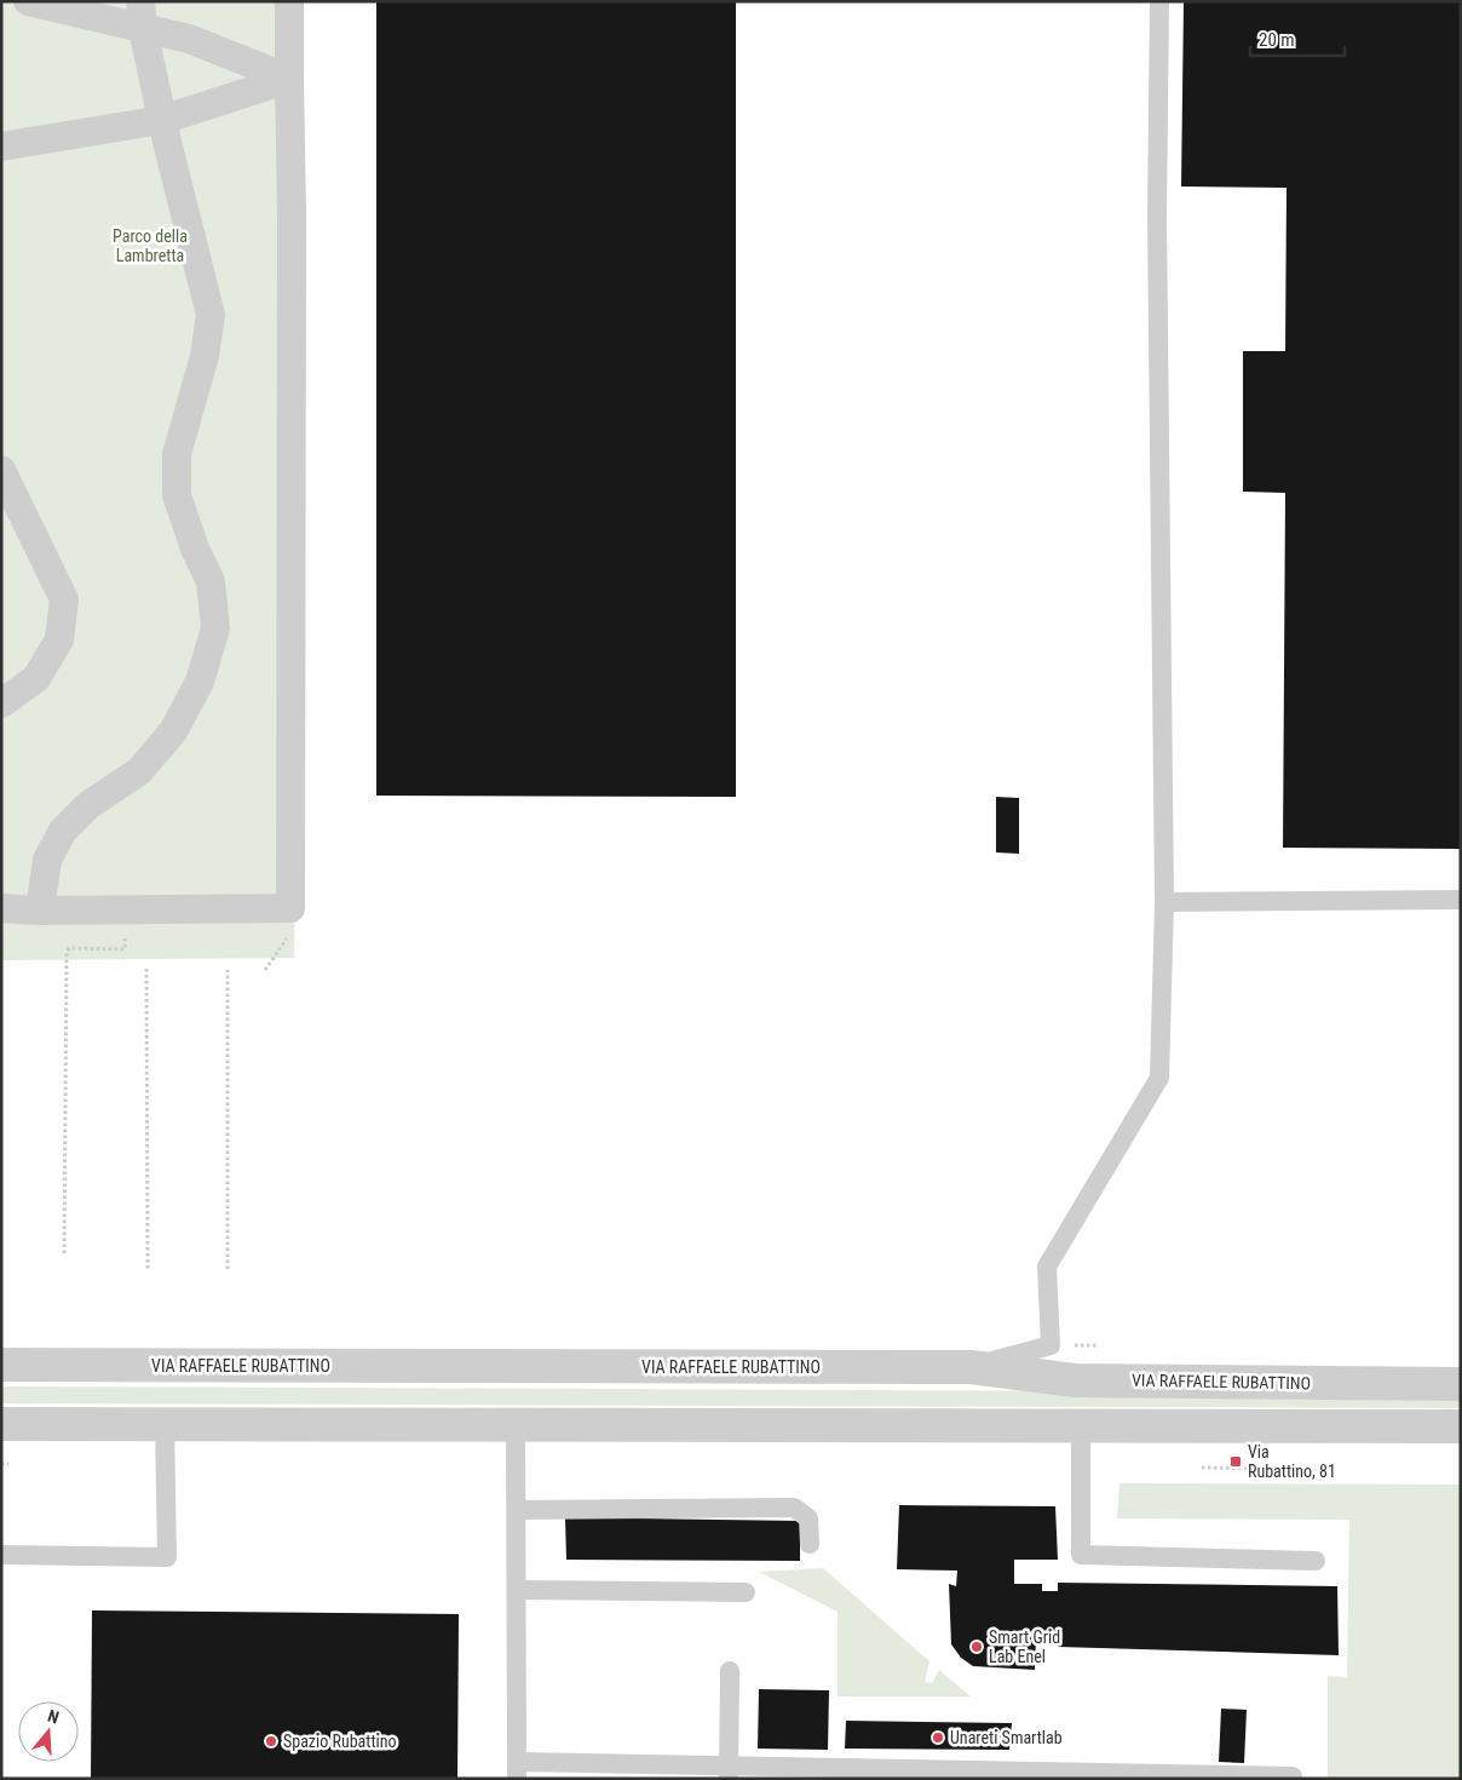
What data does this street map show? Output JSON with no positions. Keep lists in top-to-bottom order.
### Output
{
  "streets": {
    "street": ["VIA RAFFAELE RUBATTINO"]
  },
  "parks": ["Parco della Lambretta"],
  "places": {
    "transit": ["Via Rubattino, 81"],
    "other": ["Smart Grid Lab Enel", "Unareti Smartlab", "Spazio Rubattino"]
  },
  "scale_bar": "20 m",
  "north": "top"
}
